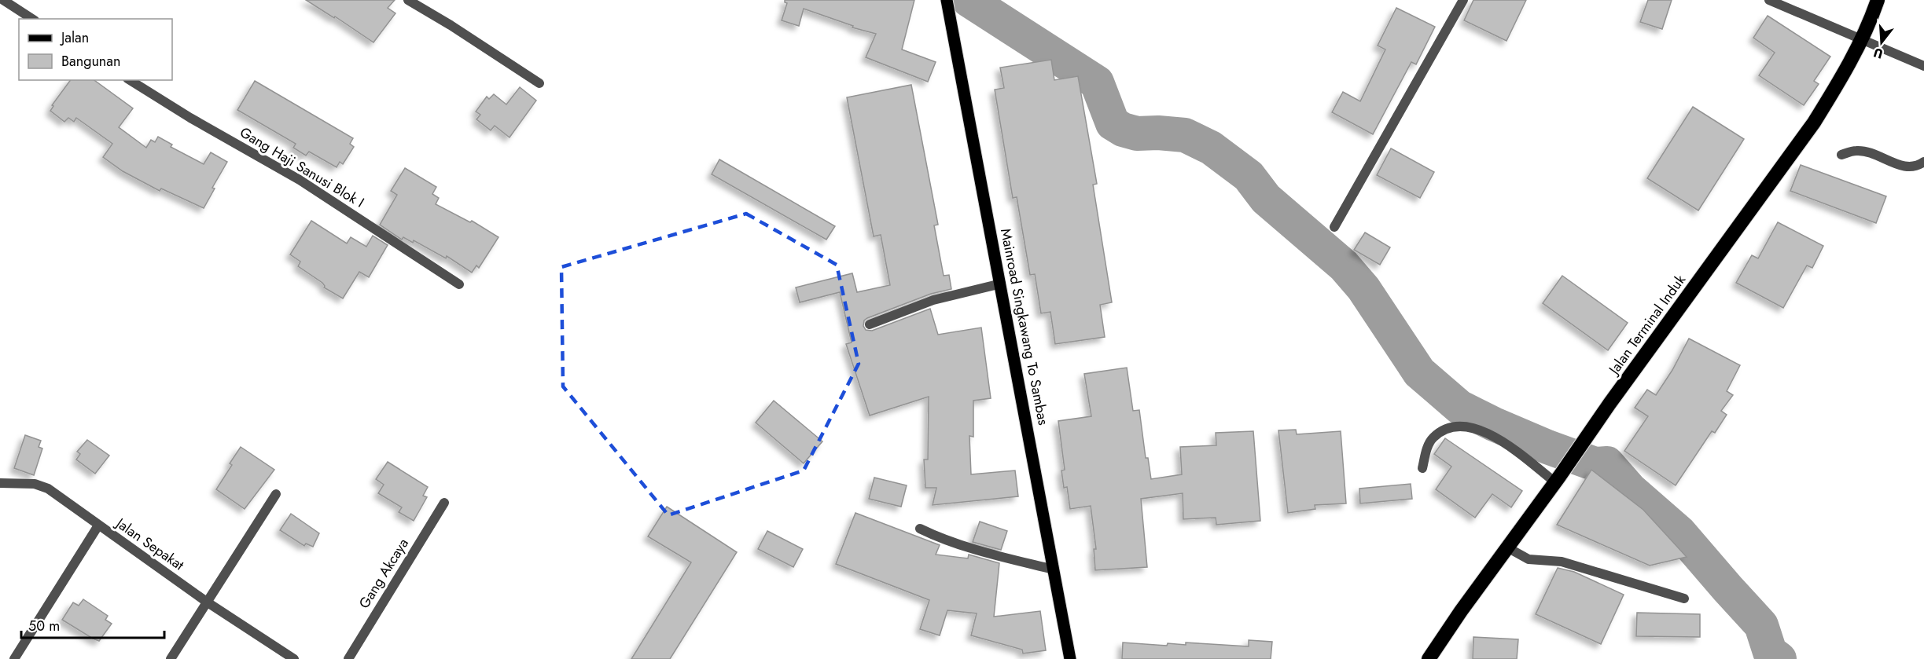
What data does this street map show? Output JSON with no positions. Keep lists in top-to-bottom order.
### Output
{
  "streets": {
    "highway": ["Jalan Terminal Induk"],
    "main road": ["Mainroad Singkawang To Sambas"],
    "street": ["Gang Haji Sanusi Blok I", "Jalan Sepakat", "Gang Akcaya"]
  },
  "legend": ["Jalan", "Bangunan"],
  "scale_bar": "50 m",
  "north": "bottom"
}
